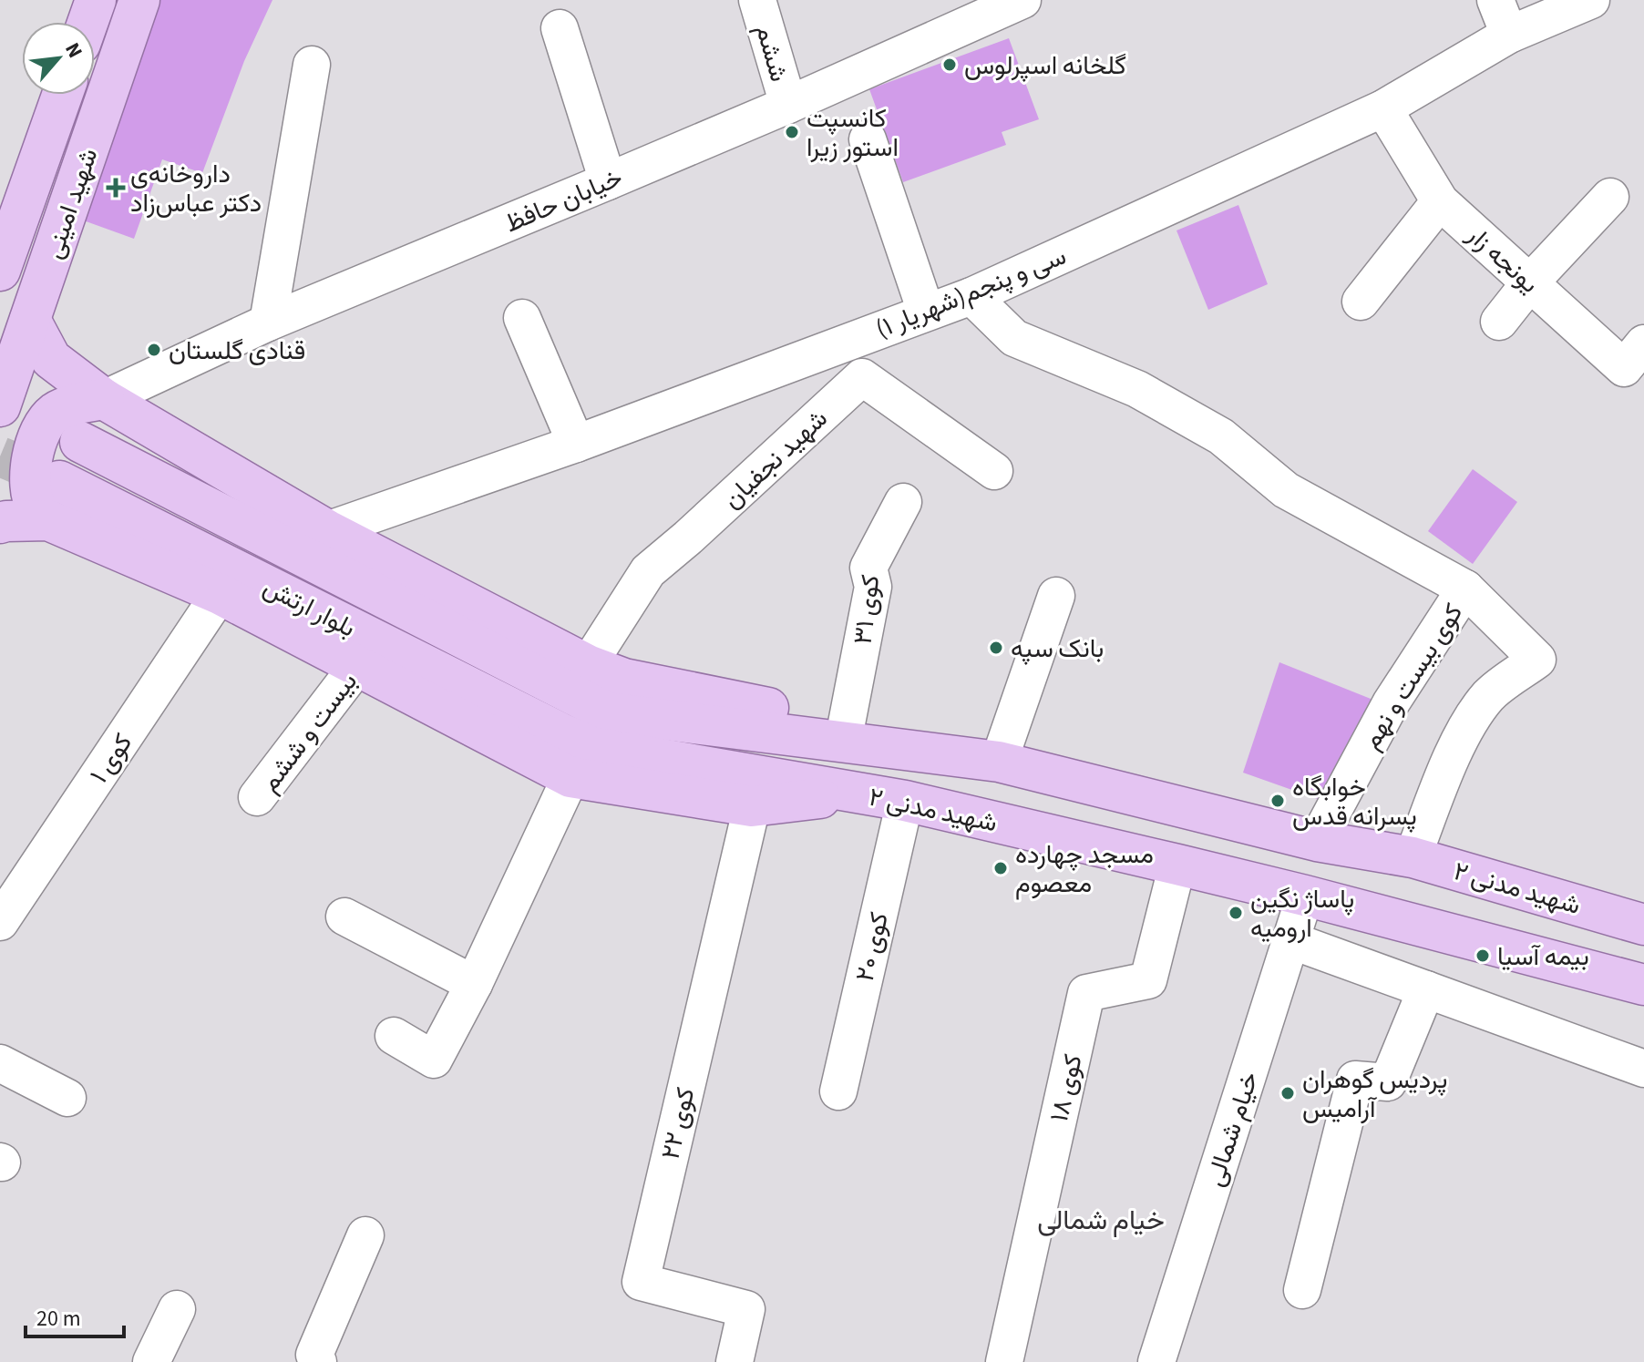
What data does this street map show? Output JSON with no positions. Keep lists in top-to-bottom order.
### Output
{
  "streets": {
    "main road": ["شهید امینی", "بلوار ارتش", "شهید مدنی ۲"],
    "street": [
      "ششم",
      "خیابان حافظ",
      "یونجه زار",
      "سی و پنجم(شهریار ۱)",
      "شهید نجفیان",
      "کوی ۳۱",
      "کوی بیست و نهم",
      "بیست و ششم",
      "کوی ۱",
      "کوی ۲۰",
      "کوی ۱۸",
      "کوی ۲۲",
      "خیام شمالی"
    ]
  },
  "crossings": [
    ["ششم", "خیابان حافظ"],
    ["یونجه زار", "سی و پنجم(شهریار ۱)"],
    ["شهید نجفیان", "بلوار ارتش"],
    ["شهید نجفیان", "شهید مدنی ۲"],
    ["بلوار ارتش", "شهید مدنی ۲"],
    ["کوی ۳۱", "شهید مدنی ۲"],
    ["کوی بیست و نهم", "شهید مدنی ۲"],
    ["شهید مدنی ۲", "کوی ۲۰"],
    ["شهید مدنی ۲", "کوی ۱۸"],
    ["شهید مدنی ۲", "خیام شمالی"]
  ],
  "districts": ["خیام شمالی"],
  "places": {
    "other": [
      "گلخانه اسپرلوس",
      "کانسپت استور زیرا",
      "قنادی گلستان",
      "بانک سپه",
      "خوابگاە پسرانە قدس",
      "مسجد چهارده معصوم",
      "پاساژ نگین ارومیه",
      "بیمه آسیا",
      "پردیس گوهران آرامیس"
    ],
    "health": ["داروخانه‌ی دکتر عباس‌زاد"]
  },
  "scale_bar": "20 m",
  "north": "top right"
}
